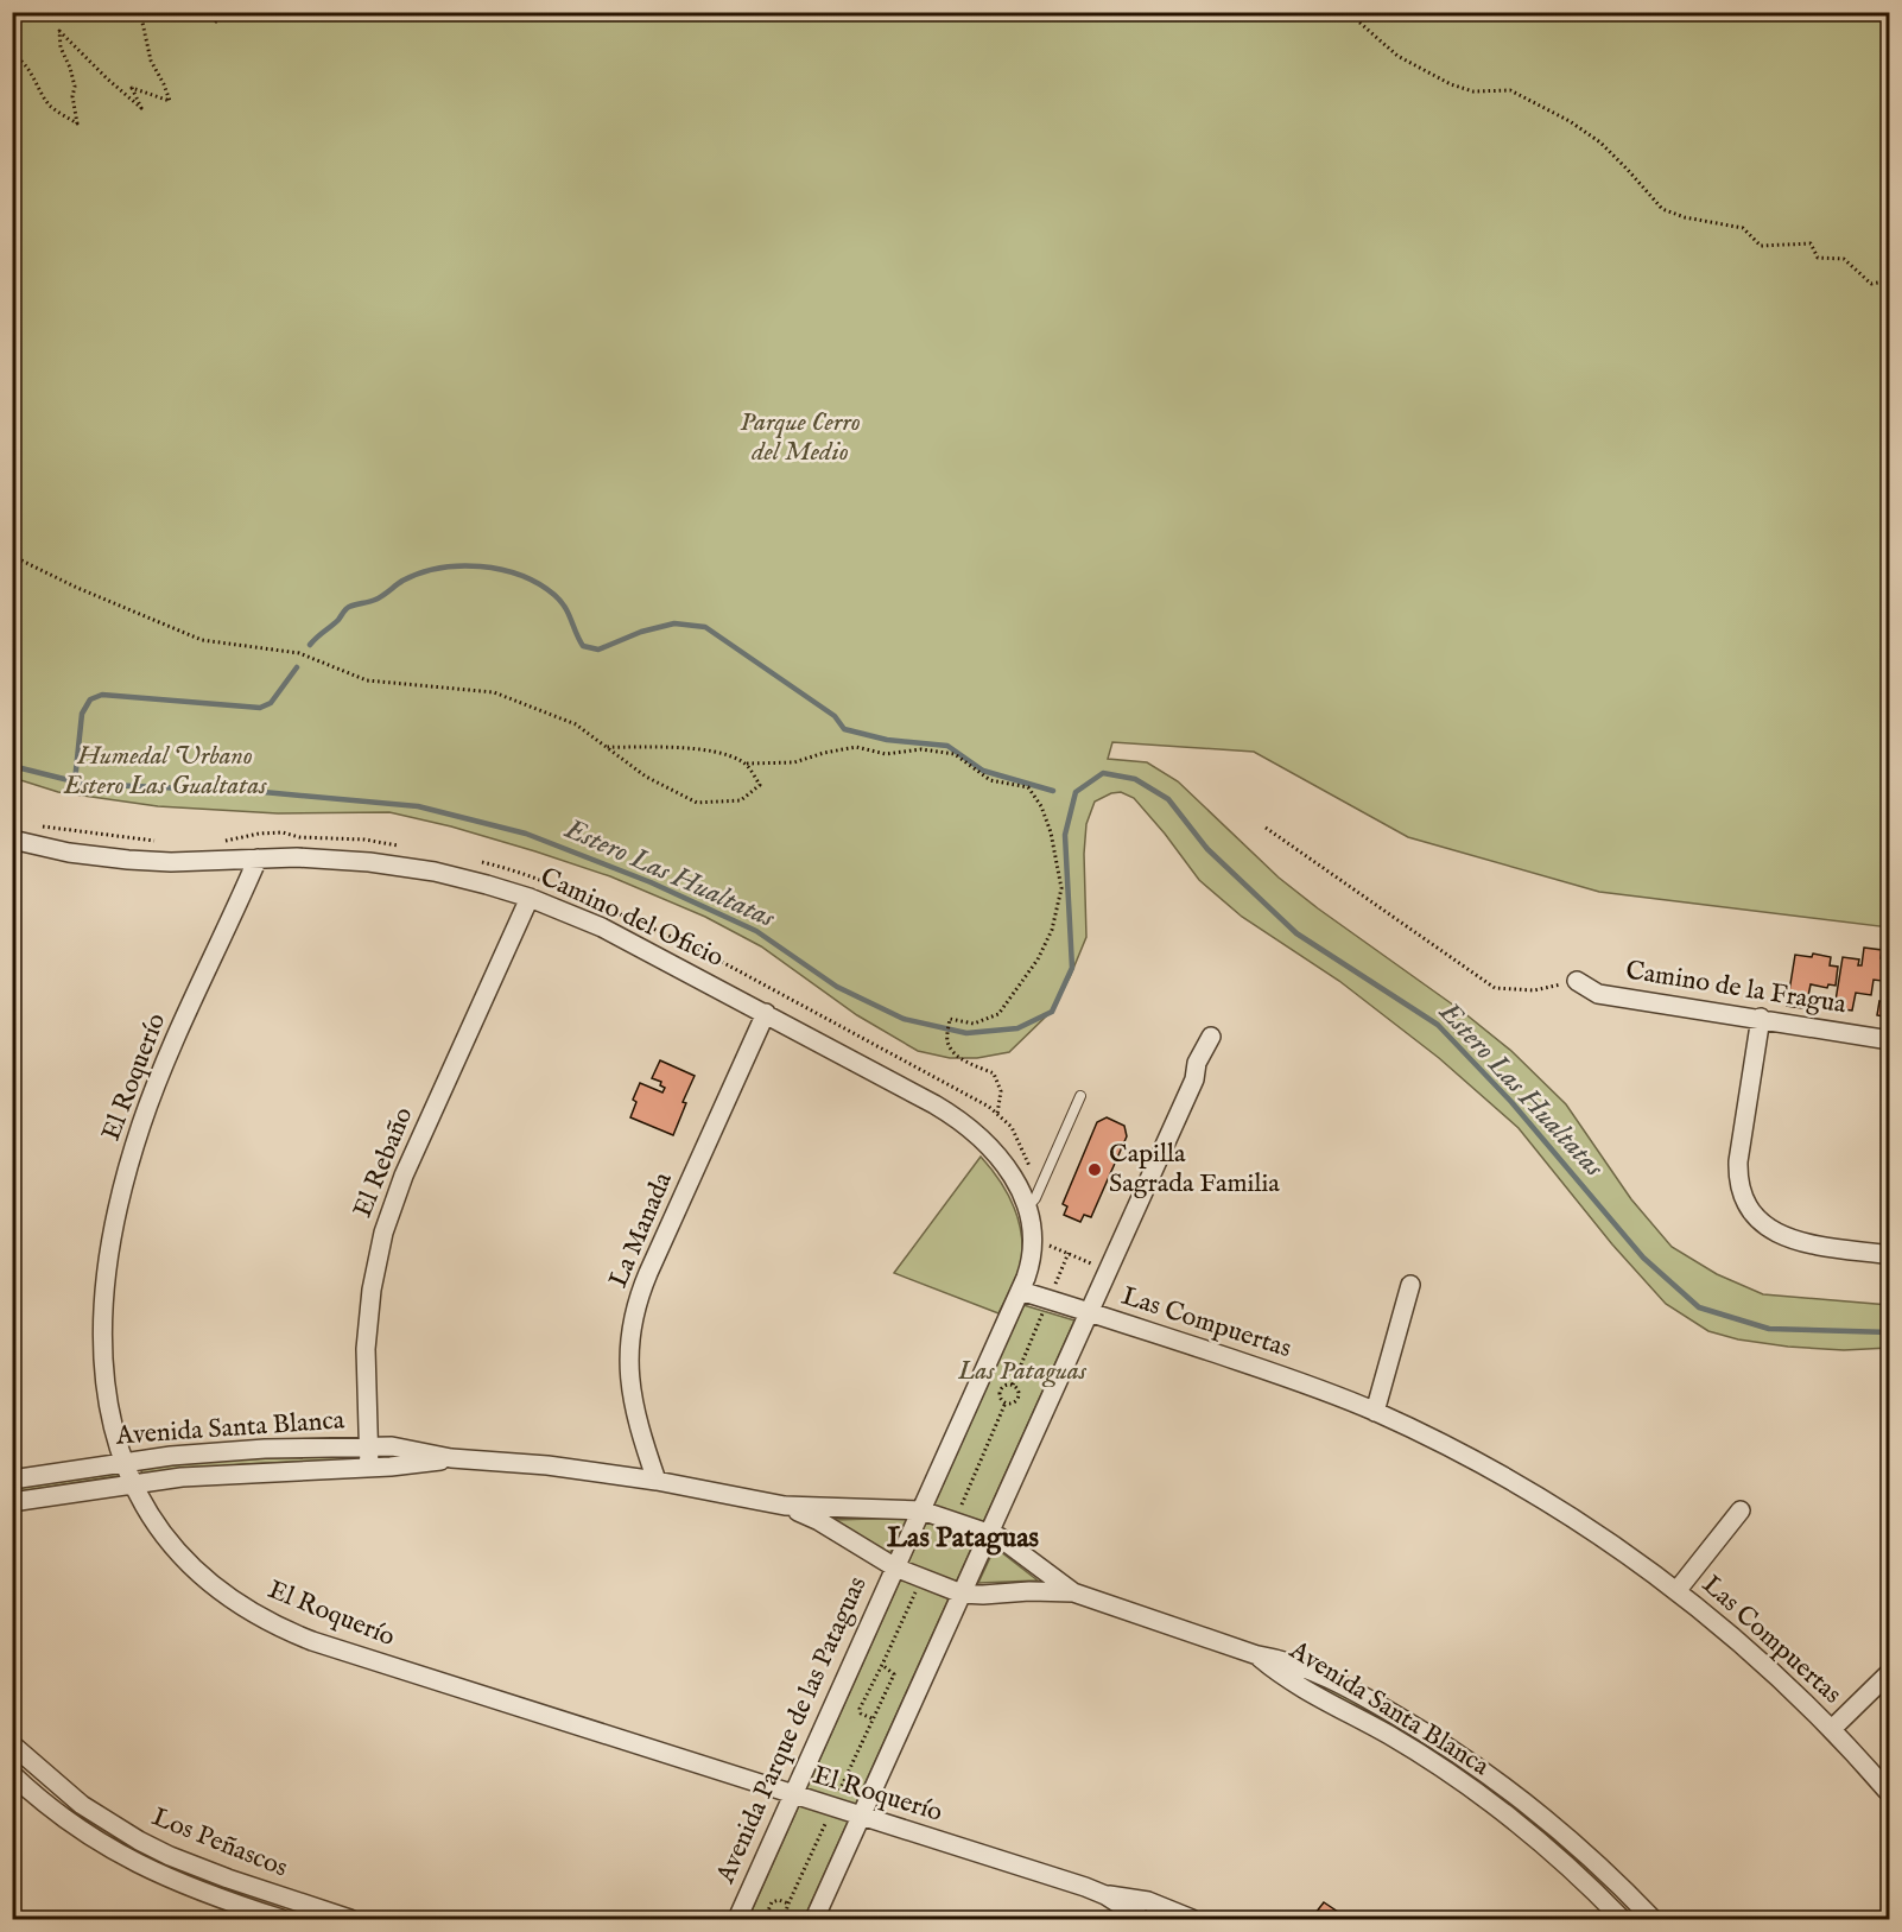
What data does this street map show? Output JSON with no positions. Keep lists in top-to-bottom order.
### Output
{
  "streets": {
    "street": [
      "Camino del Oficio",
      "Camino de la Fragua",
      "El Roquerío",
      "El Rebaño",
      "La Manada",
      "Las Compuertas",
      "Avenida Santa Blanca",
      "Avenida Parque de las Pataguas",
      "Los Peñascos"
    ]
  },
  "crossings": [
    ["Camino del Oficio", "El Roquerío"],
    ["Camino del Oficio", "El Rebaño"],
    ["Camino del Oficio", "La Manada"],
    ["Camino del Oficio", "Las Compuertas"],
    ["Camino del Oficio", "Avenida Parque de las Pataguas"],
    ["El Roquerío", "Avenida Santa Blanca"],
    ["El Roquerío", "Avenida Parque de las Pataguas"],
    ["El Rebaño", "Avenida Santa Blanca"],
    ["La Manada", "Avenida Santa Blanca"],
    ["Las Compuertas", "Avenida Parque de las Pataguas"],
    ["Avenida Santa Blanca", "Avenida Parque de las Pataguas"]
  ],
  "districts": ["Las Pataguas"],
  "water": ["Estero Las Hualtatas"],
  "parks": ["Parque Cerro del Medio", "Humedal Urbano Estero Las Gualtatas", "Las Pataguas"],
  "places": ["Capilla Sagrada Familia"]
}
